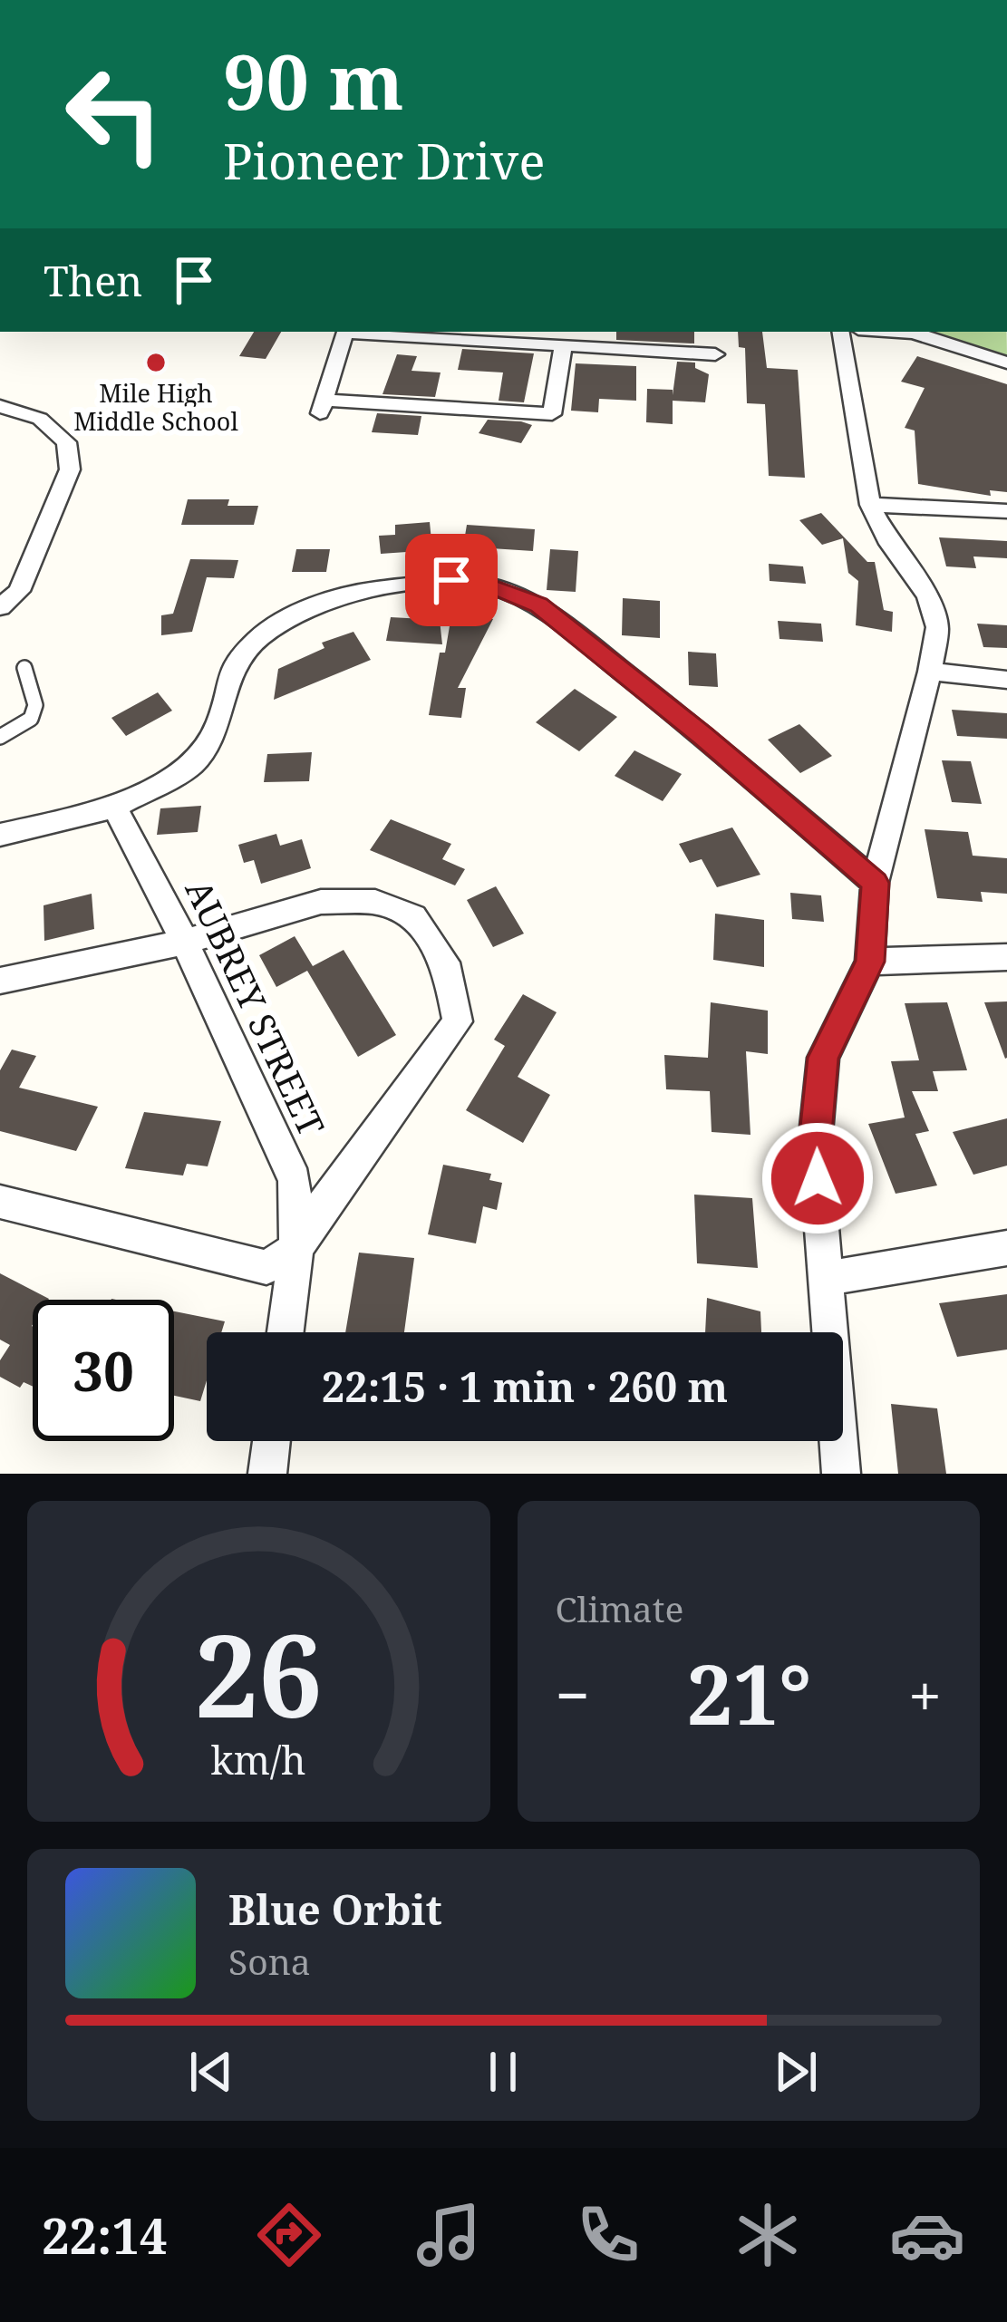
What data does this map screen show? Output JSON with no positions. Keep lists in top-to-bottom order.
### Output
{
  "streets": {
    "street": ["AUBREY STREET"]
  },
  "places": ["Mile High Middle School"],
  "page": {
    "turn": ["90 m", "Pioneer Drive"],
    "then": "Then",
    "limit": "30",
    "trip": "22:15 · 1 min · 260 m",
    "tile": "Climate",
    "heat": ["−", "21°", "+"],
    "song": ["Blue Orbit", "Sona"],
    "tabs": "22:14",
    "gauge": ["26", "km/h"]
  }
}
